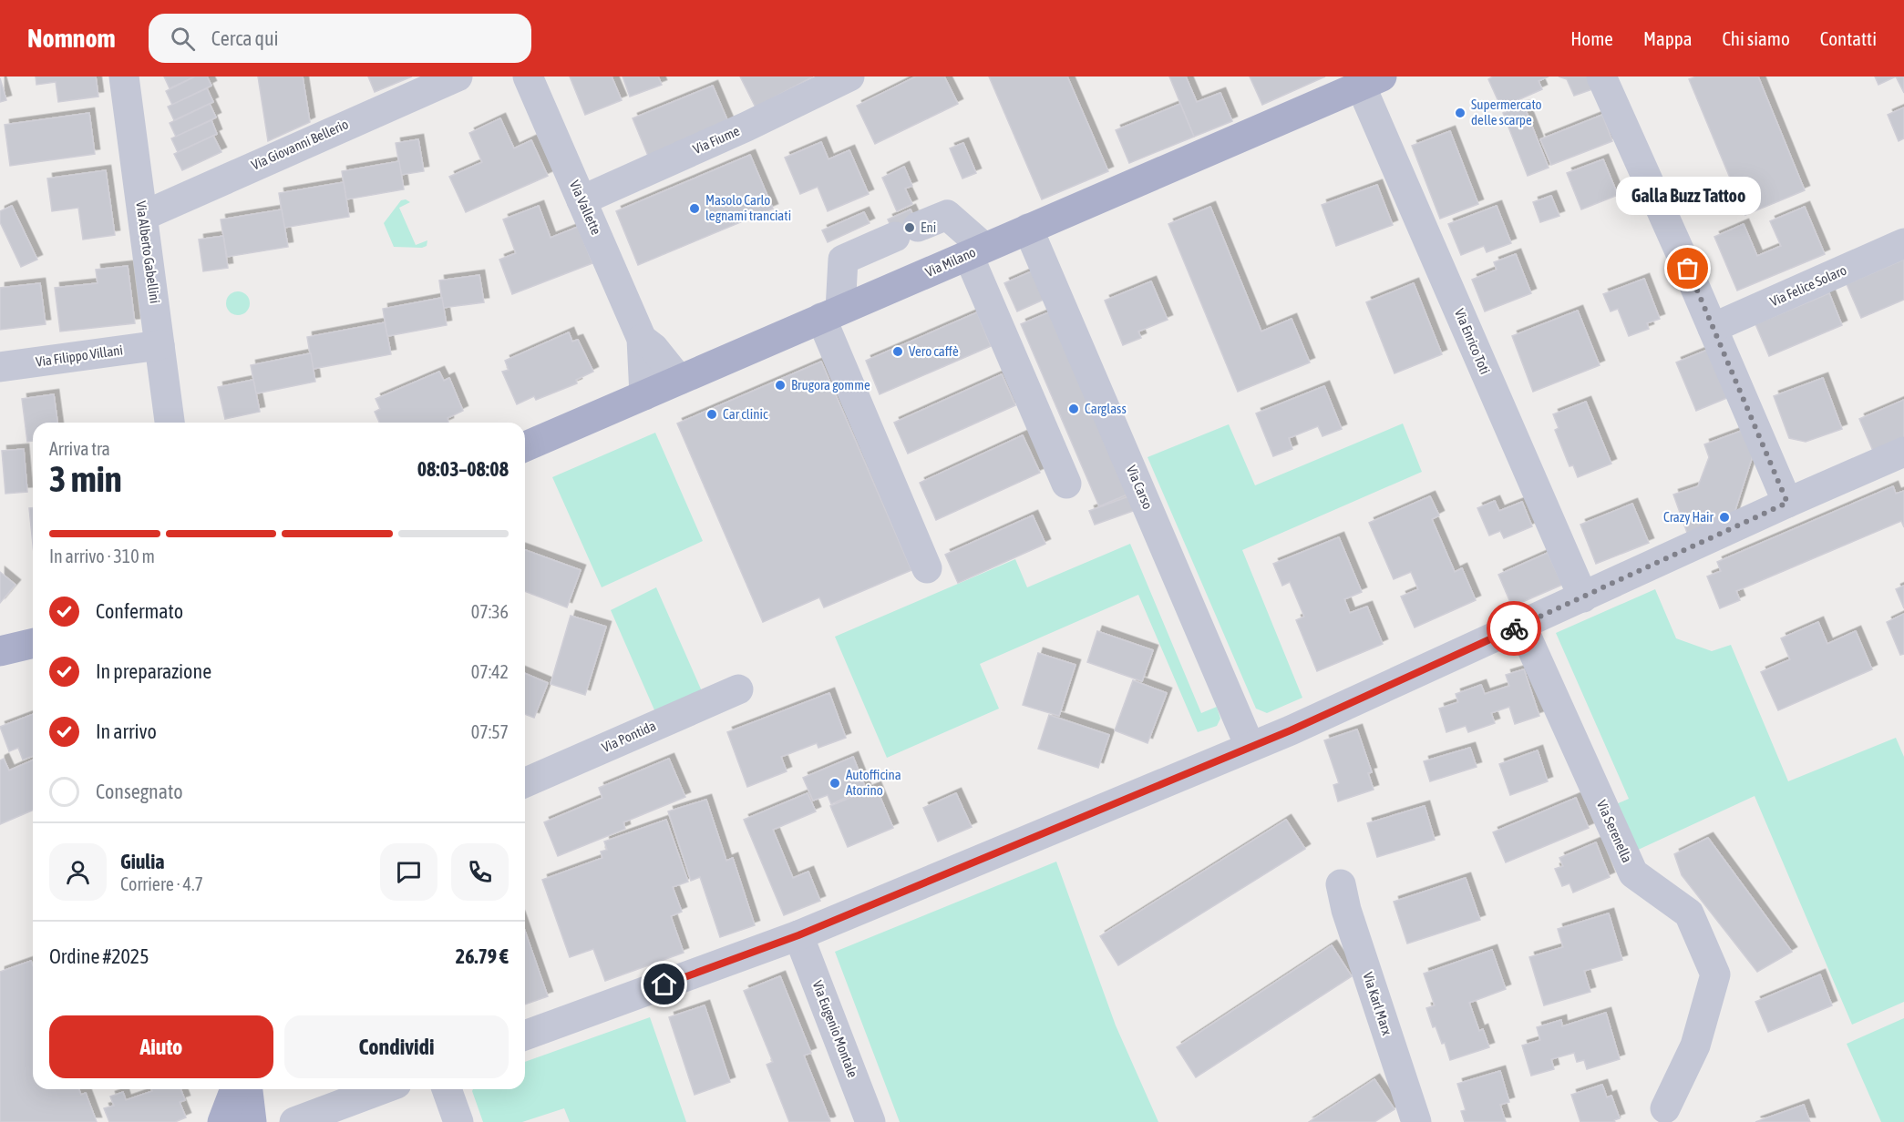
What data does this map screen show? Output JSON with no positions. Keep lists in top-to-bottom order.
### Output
{
  "streets": {
    "main road": ["Via Milano"],
    "street": [
      "Via Fiume",
      "Via Giovanni Bellerio",
      "Via Vallette",
      "Via Alberto Gabellini",
      "Via Felice Solaro",
      "Via Enrico Toti",
      "Via Filippo Villani",
      "Via Carso",
      "Via Pontida",
      "Via Serenella",
      "Via Karl Marx",
      "Via Eugenio Montale"
    ]
  },
  "crossings": [
    ["Via Fiume", "Via Vallette"],
    ["Via Giovanni Bellerio", "Via Alberto Gabellini"],
    ["Via Vallette", "Via Milano"],
    ["Via Alberto Gabellini", "Via Filippo Villani"],
    ["Via Milano", "Via Enrico Toti"],
    ["Via Milano", "Via Carso"]
  ],
  "places": [
    "Supermercato delle scarpe",
    "Masolo Carlo legnami tranciati",
    "Eni",
    "Galla Buzz Tattoo",
    "Vero caffè",
    "Brugora gomme",
    "Carglass",
    "Car clinic",
    "Crazy Hair",
    "Autofficina Atorino"
  ],
  "page": {
    "header": "Nomnom",
    "search": "Cerca qui",
    "nav": [
      "Home",
      "Mappa",
      "Chi siamo",
      "Contatti"
    ],
    "bubble": "Galla Buzz Tattoo",
    "heading": ["3 min", "Arriva tra", "08:03–08:08"],
    "panel": [
      "Giulia",
      "Corriere · 4.7",
      "Ordine #2025",
      "26.79 €"
    ],
    "bar": "In arrivo · 310 m",
    "list": [
      ["Confermato", "07:36"],
      ["In preparazione", "07:42"],
      ["In arrivo", "07:57"],
      "Consegnato"
    ],
    "buttons": ["Aiuto", "Condividi"]
  }
}
